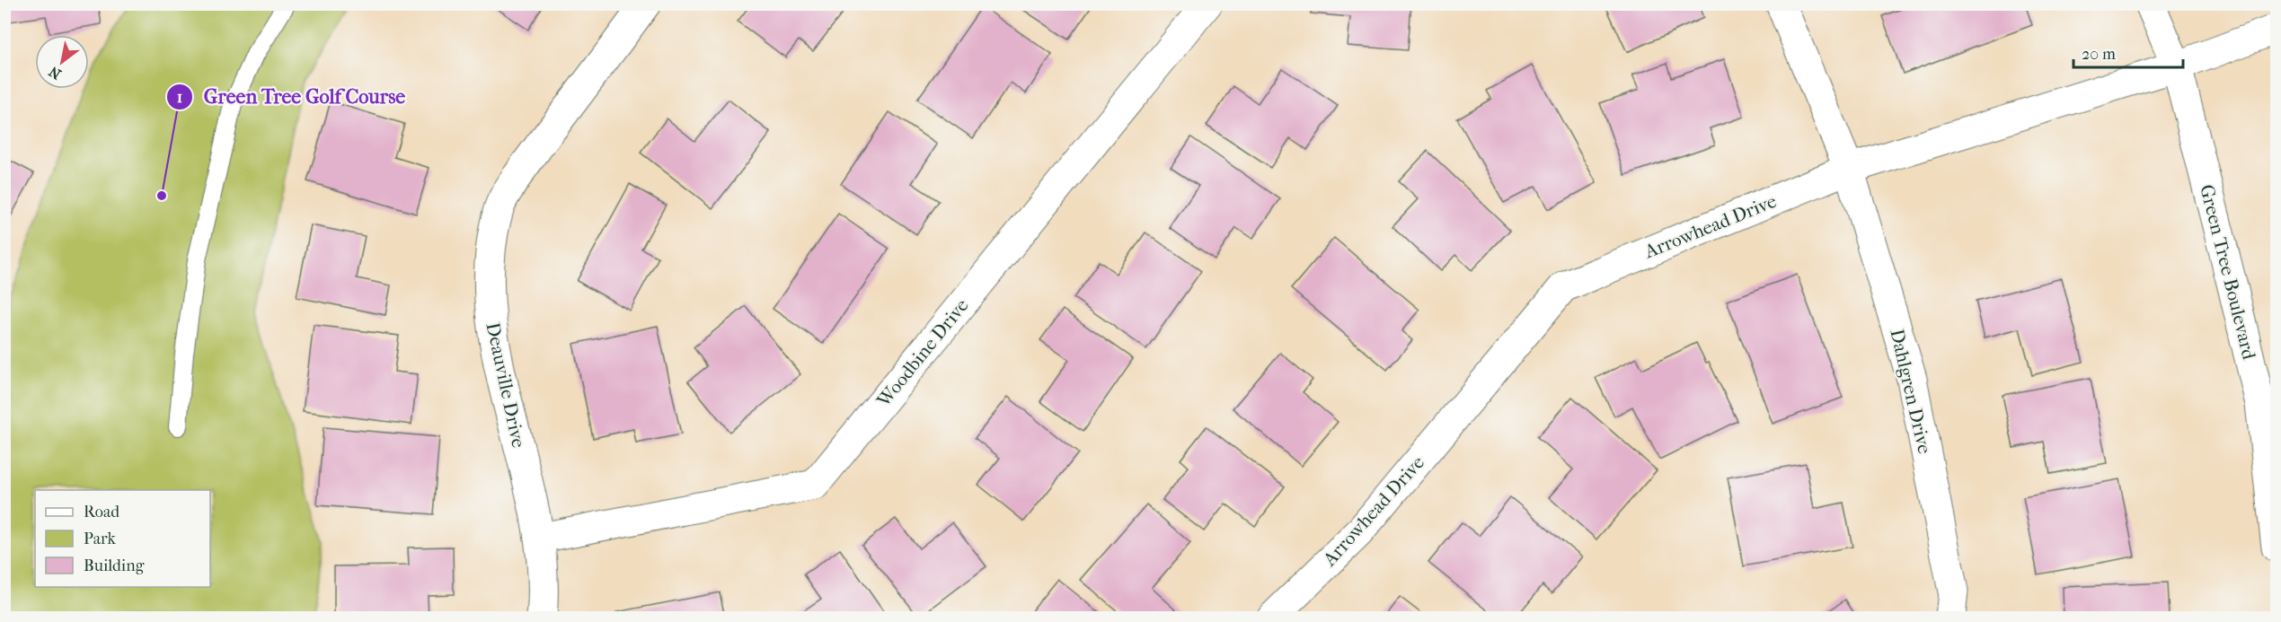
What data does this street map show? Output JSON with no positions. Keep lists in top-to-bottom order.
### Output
{
  "streets": {
    "street": [
      "Arrowhead Drive",
      "Green Tree Boulevard",
      "Woodbine Drive",
      "Deauville Drive",
      "Dahlgren Drive"
    ]
  },
  "crossings": [
    ["Arrowhead Drive", "Green Tree Boulevard"],
    ["Arrowhead Drive", "Dahlgren Drive"],
    ["Woodbine Drive", "Deauville Drive"]
  ],
  "places": ["Green Tree Golf Course"],
  "legend": ["Road", "Park", "Building"],
  "scale_bar": "20 m",
  "north": "bottom left"
}
